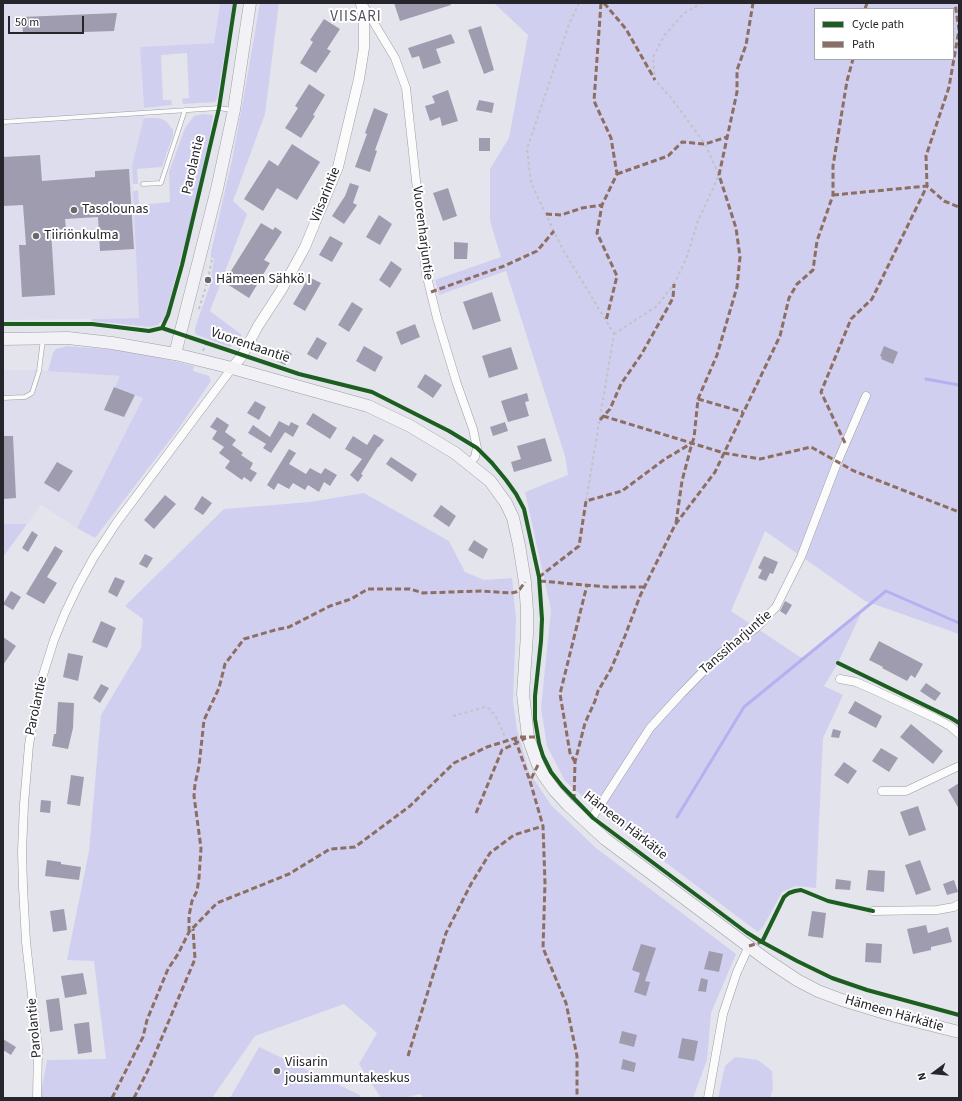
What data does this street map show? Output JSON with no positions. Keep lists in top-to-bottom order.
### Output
{
  "streets": {
    "main road": ["Parolantie", "Vuorentaantie", "Hämeen Härkätie"],
    "street": ["Viisarintie", "Vuorenharjuntie", "Tanssiharjuntie"]
  },
  "crossings": [
    ["Parolantie", "Viisarintie"],
    ["Parolantie", "Vuorentaantie"],
    ["Viisarintie", "Vuorenharjuntie"],
    ["Viisarintie", "Vuorentaantie"],
    ["Vuorenharjuntie", "Vuorentaantie"],
    ["Vuorenharjuntie", "Hämeen Härkätie"],
    ["Vuorentaantie", "Hämeen Härkätie"],
    ["Tanssiharjuntie", "Hämeen Härkätie"]
  ],
  "districts": ["VIISARI"],
  "places": [
    "Tasolounas",
    "Tiiriönkulma",
    "Hämeen Sähkö I",
    "Viisarin jousiammuntakeskus"
  ],
  "legend": ["Cycle path", "Path"],
  "scale_bar": "50 m",
  "north": "left"
}
